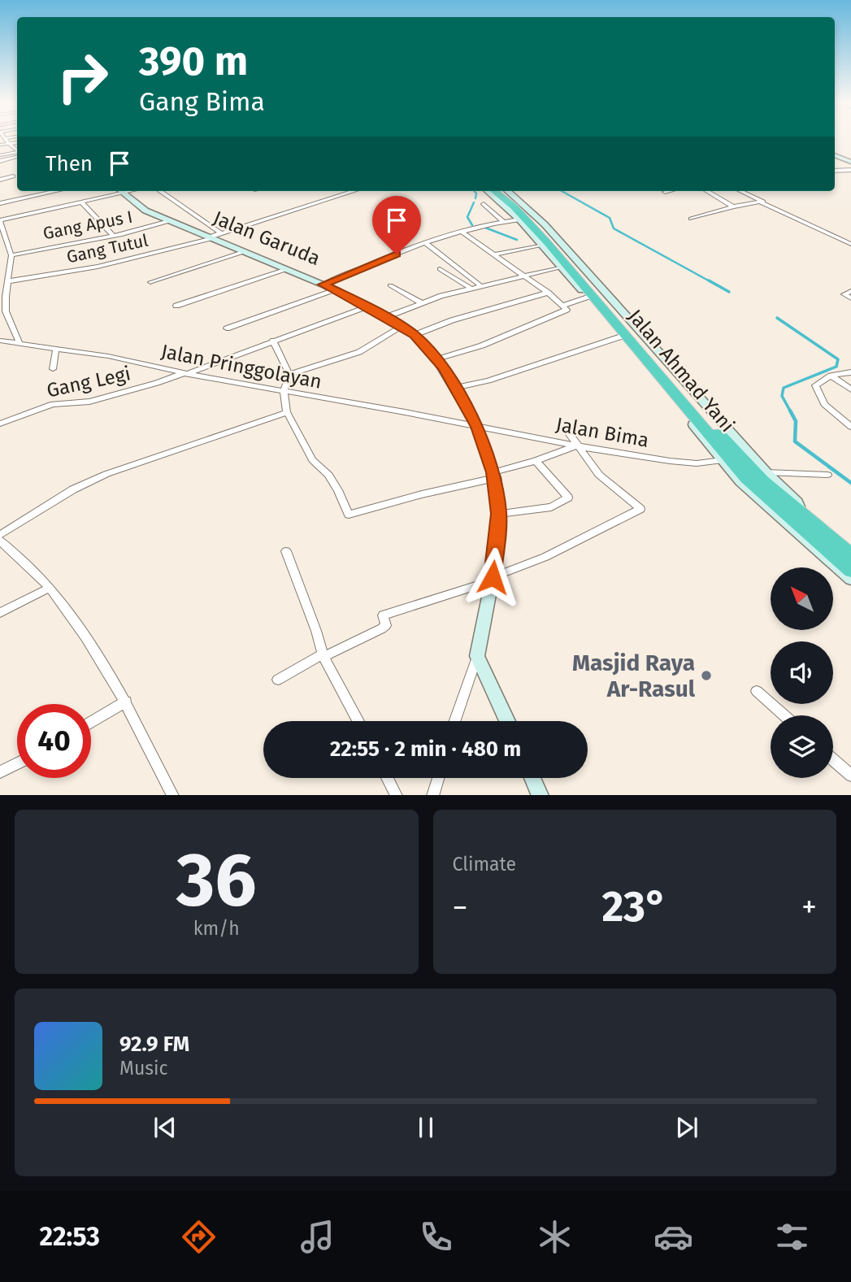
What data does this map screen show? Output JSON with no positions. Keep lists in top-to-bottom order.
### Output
{
  "streets": {
    "highway": ["Jalan Ahmad Yani"],
    "street": [
      "Gang Apus I",
      "Jalan Garuda",
      "Gang Tutul",
      "Jalan Pringgolayan",
      "Gang Legi",
      "Jalan Bima"
    ]
  },
  "crossings": [
    ["Gang Apus I", "Jalan Garuda"],
    ["Jalan Garuda", "Gang Tutul"],
    ["Jalan Garuda", "Jalan Pringgolayan"],
    ["Jalan Garuda", "Gang Legi"],
    ["Jalan Garuda", "Jalan Bima"],
    ["Jalan Pringgolayan", "Gang Legi"],
    ["Jalan Pringgolayan", "Jalan Bima"]
  ],
  "places": ["Masjid Raya Ar-Rasul"],
  "north": "top left",
  "page": {
    "turn": ["390 m", "Gang Bima"],
    "then": "Then",
    "limit": "40",
    "trip": "22:55 · 2 min · 480 m",
    "tile": [
      ["36", "km/h"],
      "Climate"
    ],
    "heat": ["−", "23°", "+"],
    "song": ["92.9 FM", "Music"],
    "tabs": "22:53"
  }
}
